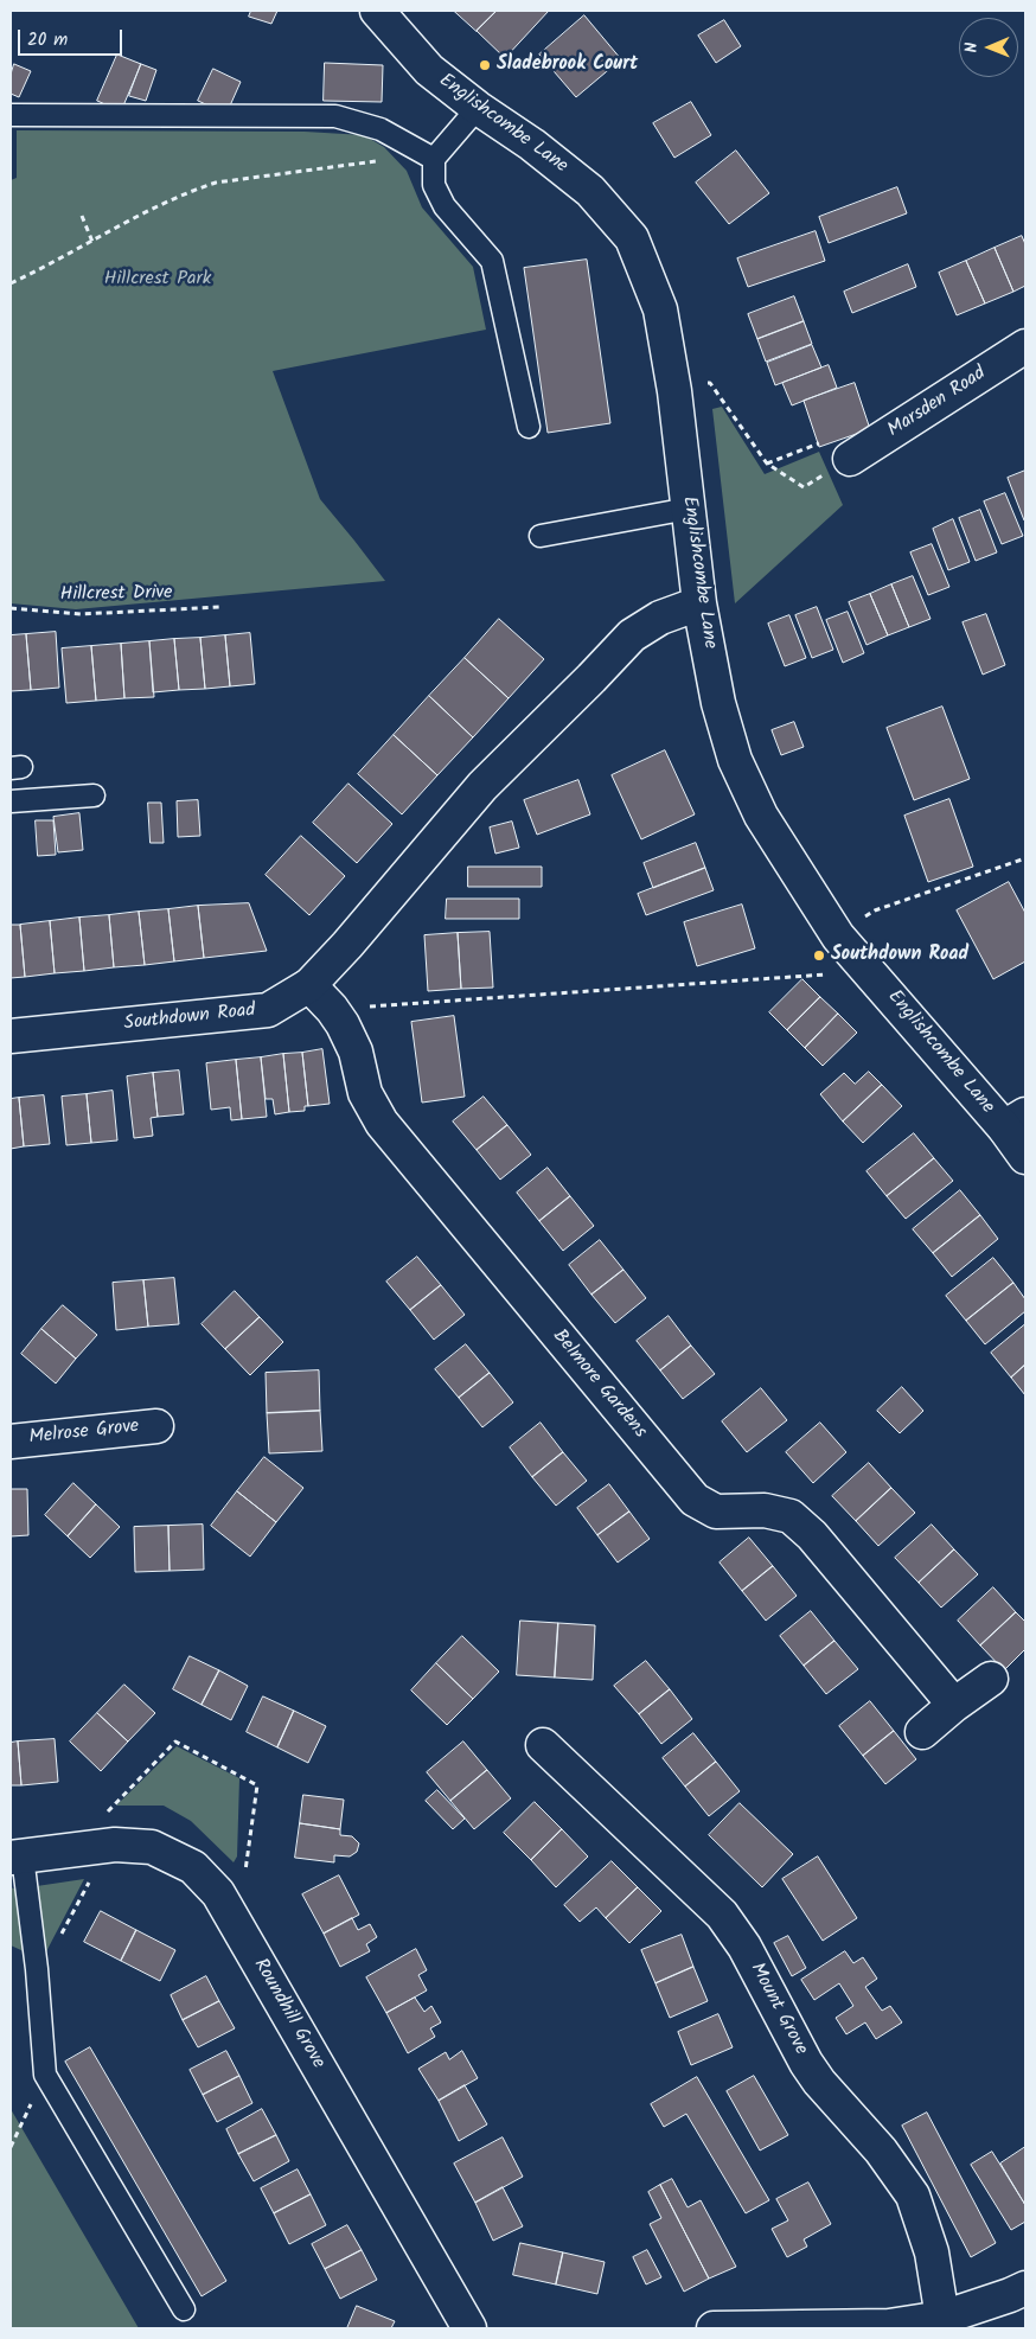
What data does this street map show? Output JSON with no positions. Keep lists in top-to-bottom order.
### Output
{
  "streets": {
    "street": [
      "Englishcombe Lane",
      "Marsden Road",
      "Southdown Road",
      "Belmore Gardens",
      "Melrose Grove",
      "Mount Grove",
      "Roundhill Grove"
    ],
    "path": ["Hillcrest Drive"]
  },
  "crossings": [
    ["Englishcombe Lane", "Southdown Road"],
    ["Southdown Road", "Belmore Gardens"]
  ],
  "parks": ["Hillcrest Park"],
  "places": ["Sladebrook Court", "Southdown Road"],
  "scale_bar": "20 m",
  "north": "left"
}
